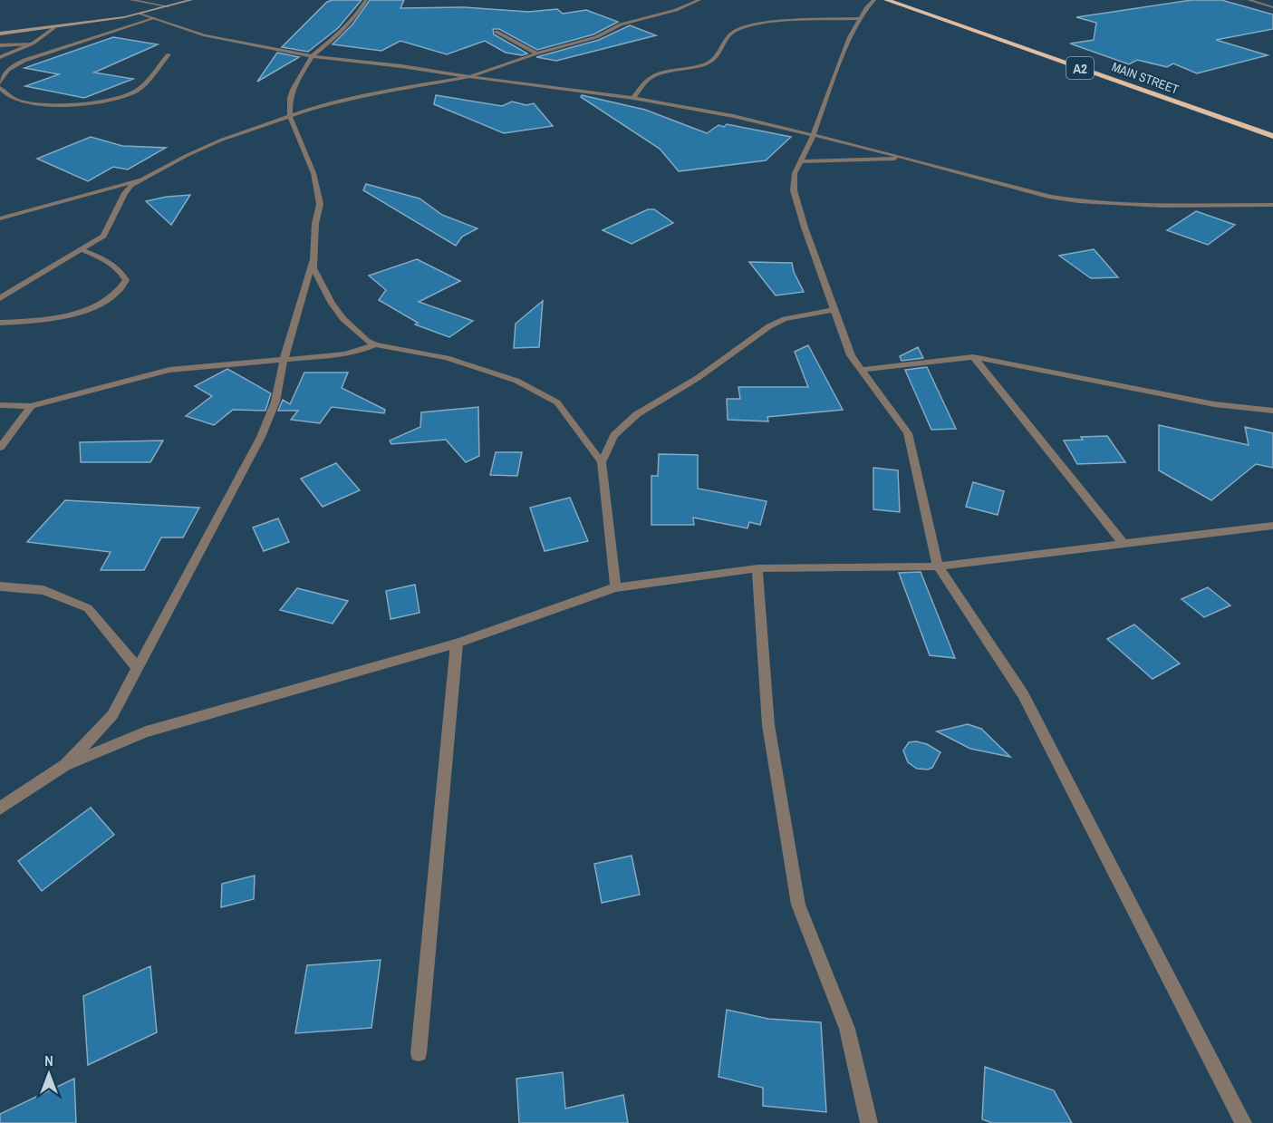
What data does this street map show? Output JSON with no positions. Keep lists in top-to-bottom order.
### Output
{
  "streets": {
    "highway": ["A2", "MAIN STREET"]
  },
  "north": "top"
}
